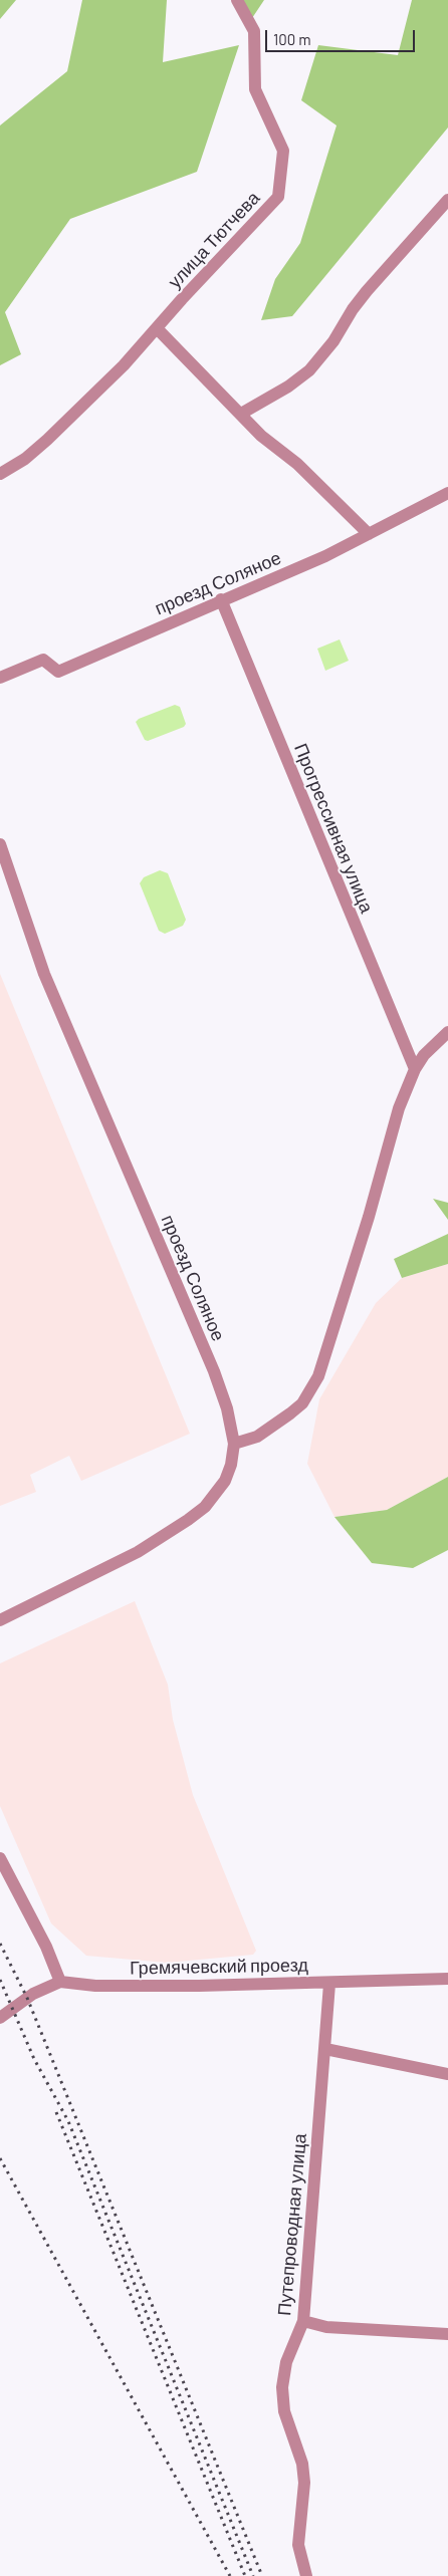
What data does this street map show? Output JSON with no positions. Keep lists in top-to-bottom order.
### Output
{
  "streets": {
    "street": [
      "улица Тютчева",
      "проезд Соляное",
      "Прогрессивная улица",
      "Гремячевский проезд",
      "Путепроводная улица"
    ]
  },
  "crossings": [
    ["проезд Соляное", "Прогрессивная улица"],
    ["Гремячевский проезд", "Путепроводная улица"]
  ],
  "scale_bar": "100 m"
}
